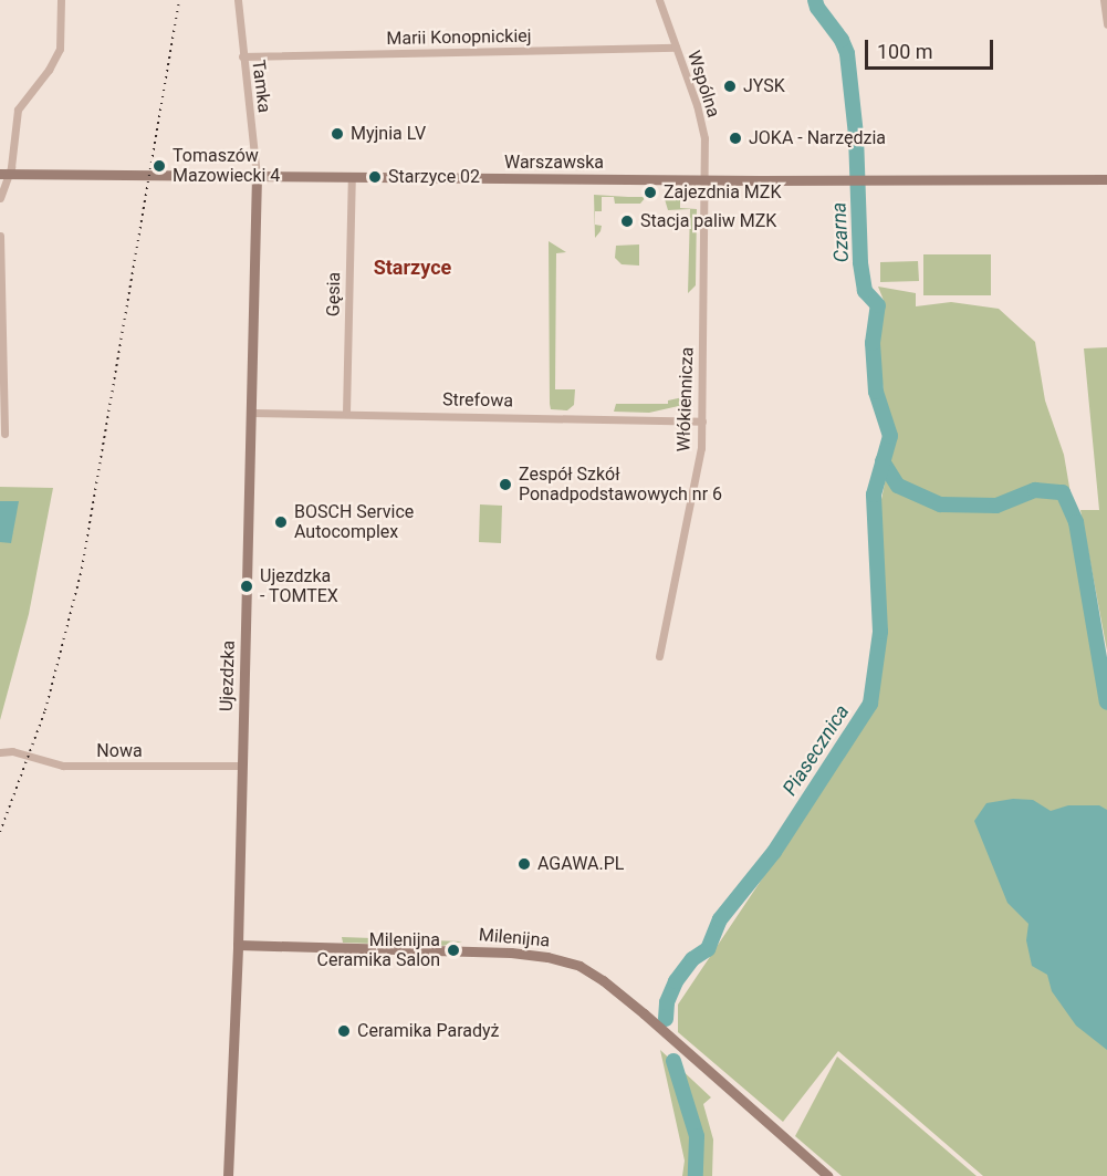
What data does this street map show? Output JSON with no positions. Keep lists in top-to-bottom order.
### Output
{
  "streets": {
    "main road": ["Warszawska", "Ujezdzka", "Milenijna"],
    "street": [
      "Marii Konopnickiej",
      "Wspólna",
      "Tamka",
      "Gęsia",
      "Włókiennicza",
      "Strefowa",
      "Nowa"
    ]
  },
  "crossings": [
    ["Marii Konopnickiej", "Wspólna"],
    ["Marii Konopnickiej", "Tamka"],
    ["Wspólna", "Warszawska"],
    ["Wspólna", "Włókiennicza"],
    ["Tamka", "Warszawska"],
    ["Tamka", "Ujezdzka"],
    ["Warszawska", "Gęsia"],
    ["Warszawska", "Włókiennicza"],
    ["Warszawska", "Ujezdzka"],
    ["Gęsia", "Strefowa"],
    ["Włókiennicza", "Strefowa"],
    ["Strefowa", "Ujezdzka"],
    ["Ujezdzka", "Nowa"],
    ["Ujezdzka", "Milenijna"]
  ],
  "districts": ["Starzyce"],
  "water": ["Czarna", "Piasecznica"],
  "places": [
    "JYSK",
    "Myjnia LV",
    "JOKA - Narzędzia",
    "Tomaszów Mazowiecki 4",
    "Starzyce 02",
    "Zajezdnia MZK",
    "Stacja paliw MZK",
    "Zespół Szkół Ponadpodstawowych nr 6",
    "BOSCH Service Autocomplex",
    "Ujezdzka - TOMTEX",
    "AGAWA.PL",
    "Milenijna Ceramika Salon",
    "Ceramika Paradyż"
  ],
  "scale_bar": "100 m"
}
